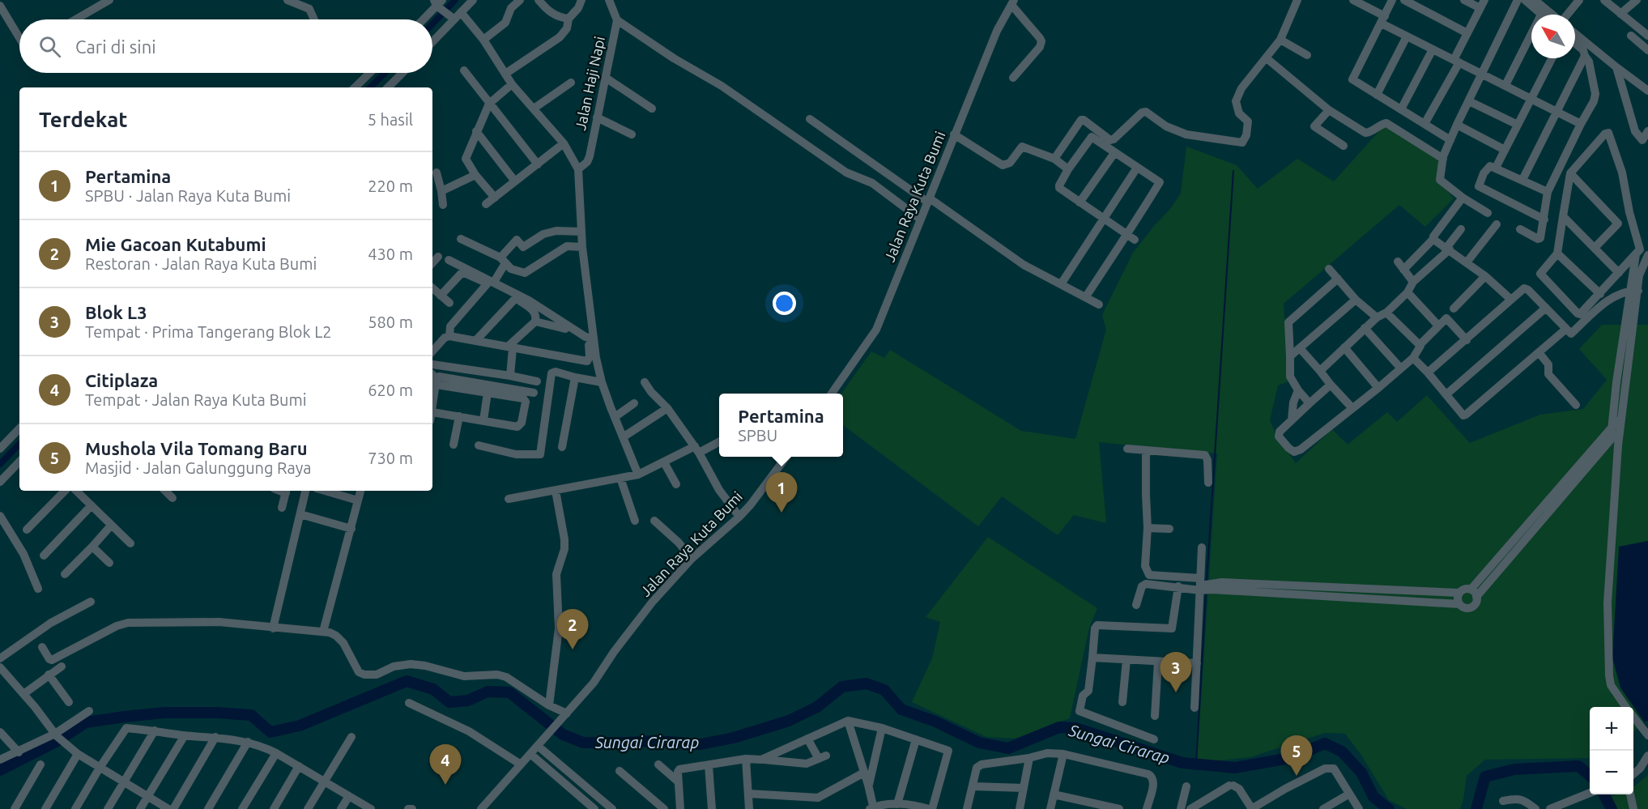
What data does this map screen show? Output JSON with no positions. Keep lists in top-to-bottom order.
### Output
{
  "streets": {
    "street": ["Jalan Haji Napi", "Jalan Raya Kuta Bumi"]
  },
  "water": ["Sungai Cirarap"],
  "north": "top left",
  "page": {
    "search": "Cari di sini",
    "heading": ["Terdekat", "5 hasil"],
    "list": [
      {
        "mark": "1",
        "name": "Pertamina",
        "note": "SPBU · Jalan Raya Kuta Bumi",
        "value": "220 m"
      },
      {
        "mark": "2",
        "name": "Mie Gacoan Kutabumi",
        "note": "Restoran · Jalan Raya Kuta Bumi",
        "value": "430 m"
      },
      {
        "mark": "3",
        "name": "Blok L3",
        "note": "Tempat · Prima Tangerang Blok L2",
        "value": "580 m"
      },
      {
        "mark": "4",
        "name": "Citiplaza",
        "note": "Tempat · Jalan Raya Kuta Bumi",
        "value": "620 m"
      },
      {
        "mark": "5",
        "name": "Mushola Vila Tomang Baru",
        "note": "Masjid · Jalan Galunggung Raya",
        "value": "730 m"
      }
    ],
    "popup": ["Pertamina", "SPBU"],
    "pins": [
      "1",
      "2",
      "3",
      "5",
      "4"
    ],
    "map_buttons": ["+", "−"]
  }
}
